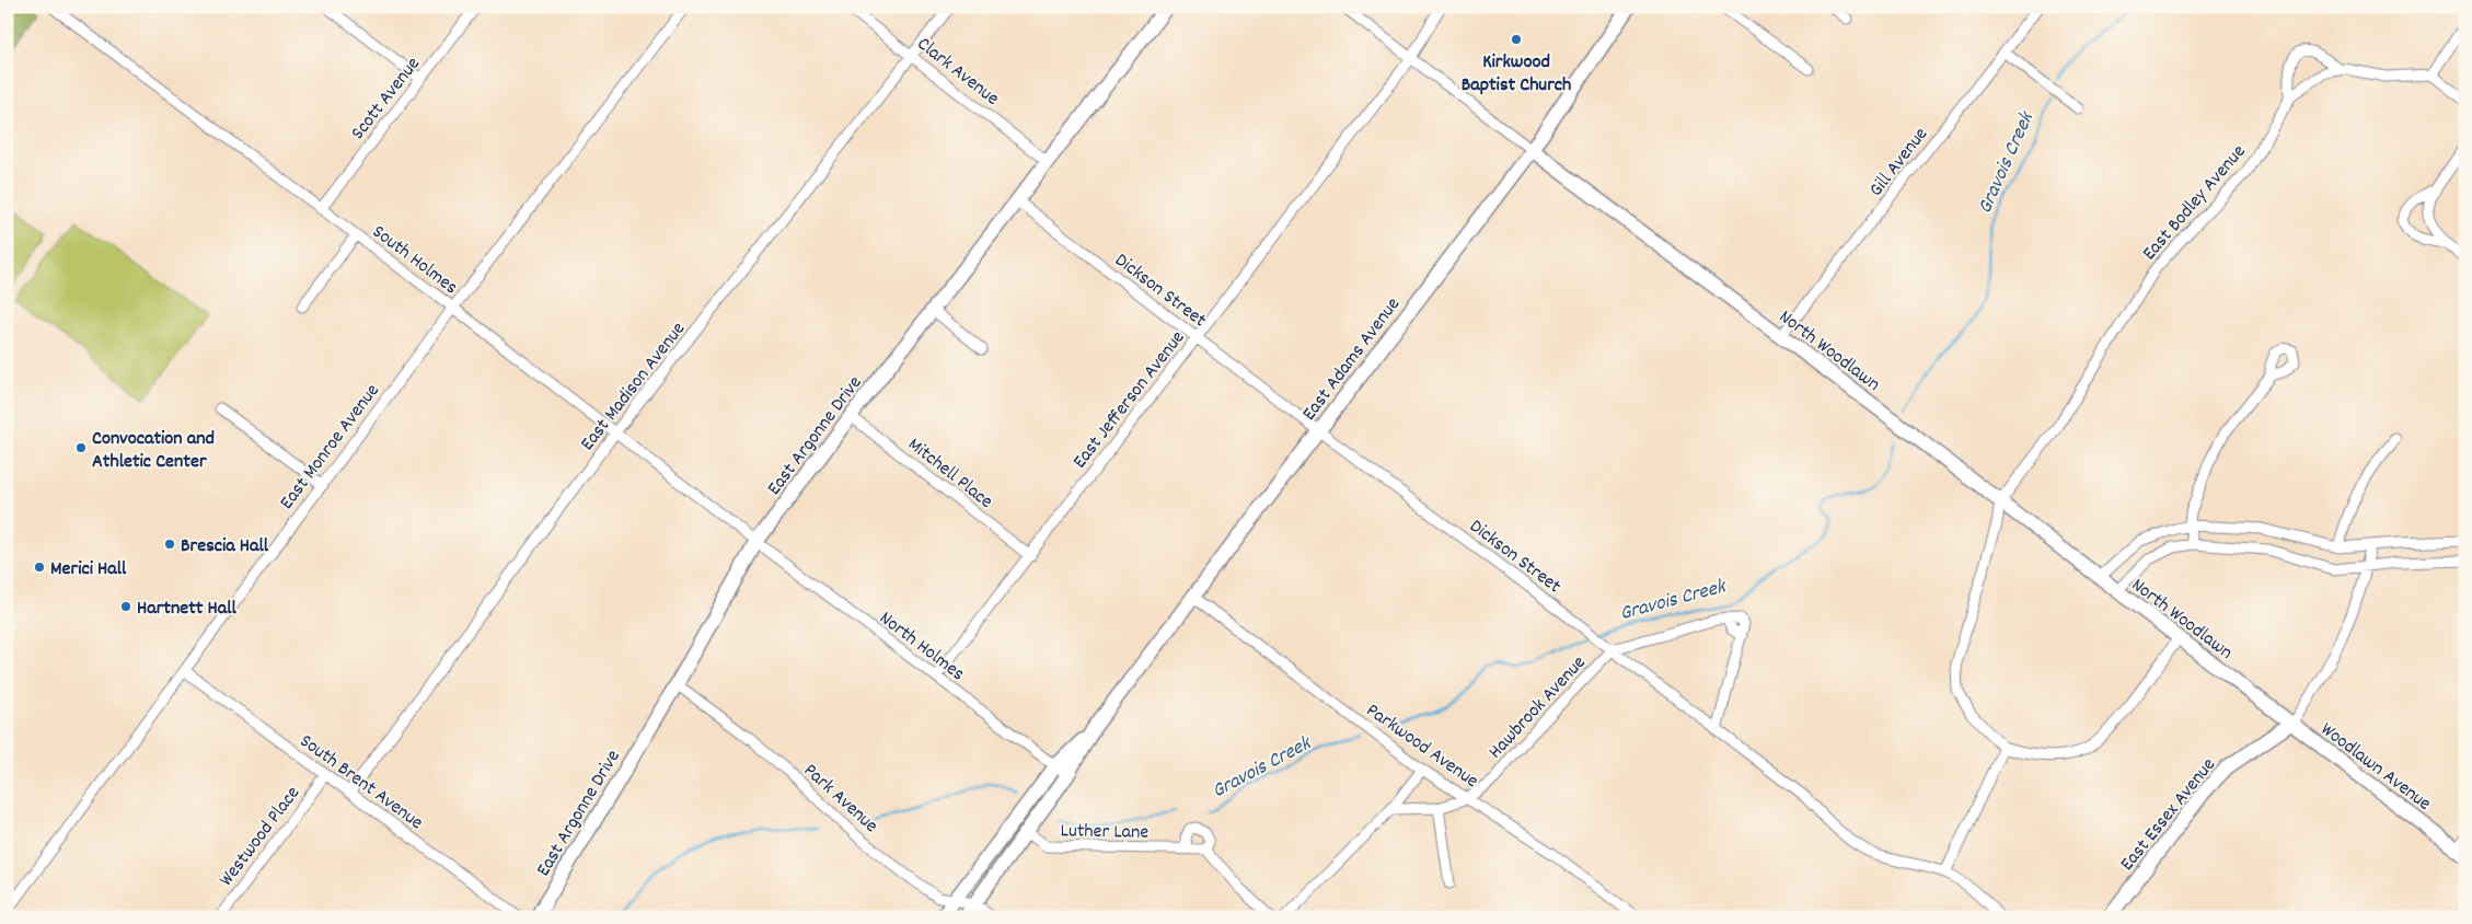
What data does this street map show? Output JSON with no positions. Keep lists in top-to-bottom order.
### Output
{
  "streets": {
    "street": [
      "Clark Avenue",
      "Scott Avenue",
      "Gill Avenue",
      "East Bodley Avenue",
      "South Holmes",
      "Dickson Street",
      "North Woodlawn",
      "East Adams Avenue",
      "East Madison Avenue",
      "East Jefferson Avenue",
      "East Argonne Drive",
      "East Monroe Avenue",
      "Mitchell Place",
      "North Holmes",
      "Hawbrook Avenue",
      "Parkwood Avenue",
      "Woodlawn Avenue",
      "South Brent Avenue",
      "Park Avenue",
      "East Essex Avenue",
      "Luther Lane",
      "Westwood Place"
    ]
  },
  "crossings": [
    ["Clark Avenue", "East Madison Avenue"],
    ["Clark Avenue", "East Argonne Drive"],
    ["Scott Avenue", "South Holmes"],
    ["Gill Avenue", "North Woodlawn"],
    ["East Bodley Avenue", "North Woodlawn"],
    ["South Holmes", "East Madison Avenue"],
    ["South Holmes", "East Argonne Drive"],
    ["South Holmes", "East Monroe Avenue"],
    ["South Holmes", "North Holmes"],
    ["Dickson Street", "East Adams Avenue"],
    ["Dickson Street", "East Jefferson Avenue"],
    ["Dickson Street", "East Argonne Drive"],
    ["Dickson Street", "Hawbrook Avenue"],
    ["North Woodlawn", "East Adams Avenue"],
    ["North Woodlawn", "East Jefferson Avenue"],
    ["North Woodlawn", "Woodlawn Avenue"],
    ["North Woodlawn", "East Essex Avenue"],
    ["East Adams Avenue", "North Holmes"],
    ["East Adams Avenue", "Parkwood Avenue"],
    ["East Adams Avenue", "Park Avenue"],
    ["East Adams Avenue", "Luther Lane"],
    ["East Madison Avenue", "South Brent Avenue"],
    ["East Jefferson Avenue", "Mitchell Place"],
    ["East Jefferson Avenue", "North Holmes"],
    ["East Argonne Drive", "Mitchell Place"],
    ["East Argonne Drive", "North Holmes"],
    ["East Argonne Drive", "Park Avenue"],
    ["East Monroe Avenue", "South Brent Avenue"],
    ["Hawbrook Avenue", "Parkwood Avenue"],
    ["Woodlawn Avenue", "East Essex Avenue"],
    ["South Brent Avenue", "Westwood Place"]
  ],
  "water": ["Gravois Creek"],
  "places": [
    "Kirkwood Baptist Church",
    "Convocation and Athletic Center",
    "Brescia Hall",
    "Merici Hall",
    "Hartnett Hall"
  ]
}
